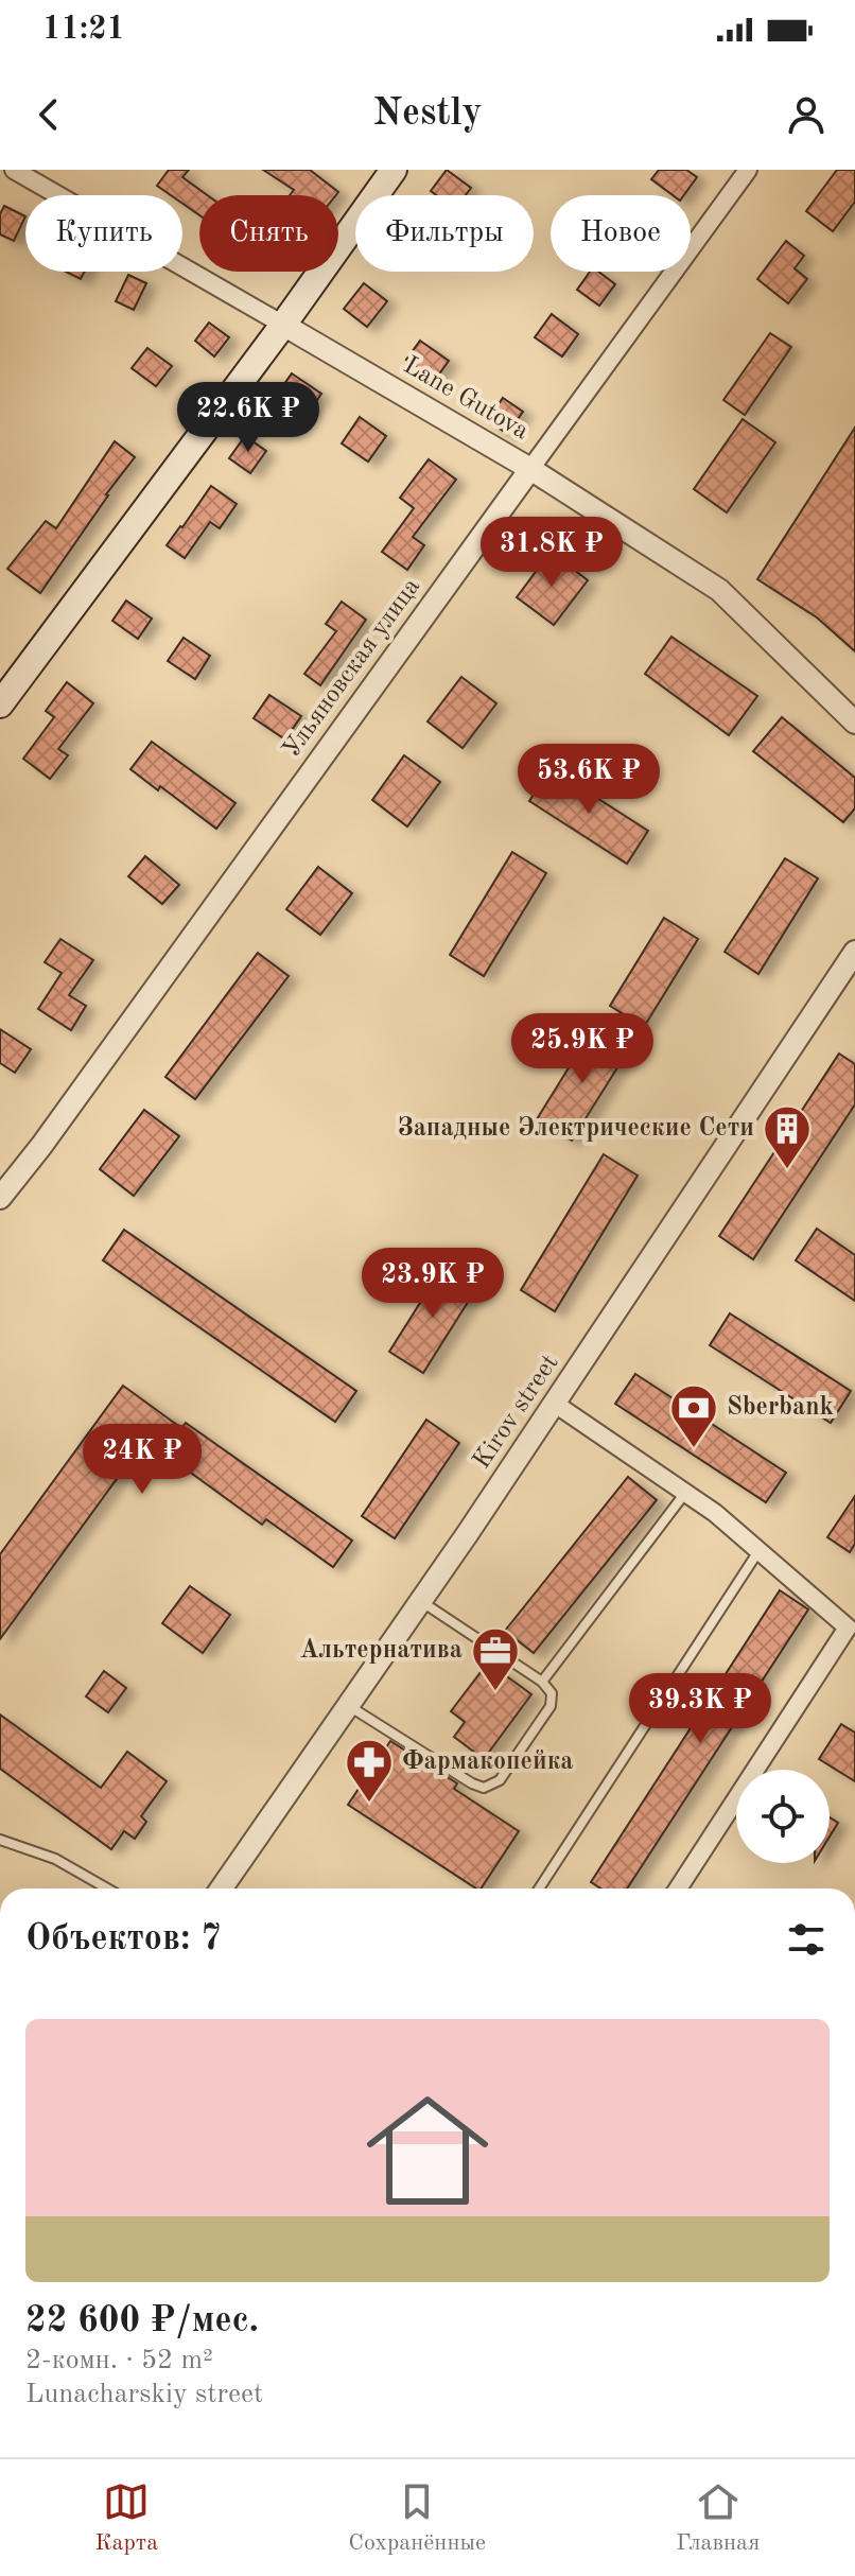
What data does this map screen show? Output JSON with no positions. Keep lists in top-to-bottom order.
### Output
{
  "streets": {
    "street": ["Lane Gutova", "Ульяновская улица", "Kirov street"]
  },
  "crossings": [
    ["Lane Gutova", "Ульяновская улица"]
  ],
  "places": {
    "building": ["Западные Электрические Сети"],
    "bank": ["Sberbank"],
    "office": ["Альтернатива"],
    "pharmacy": ["Фармакопейка"]
  },
  "page": {
    "status": "11:21",
    "header": "Nestly",
    "chip": [
      "Купить",
      "Снять",
      "Фильтры",
      "Новое"
    ],
    "price": [
      "22.6K ₽",
      "31.8K ₽",
      "53.6K ₽",
      "25.9K ₽",
      "23.9K ₽",
      "24K ₽",
      "39.3K ₽"
    ],
    "heading": "Объектов: 7",
    "list": [
      {
        "name": "22 600 ₽/мес.",
        "note": "2-комн. · 52 m² · Lunacharskiy street"
      }
    ],
    "tabs": ["Карта", "Сохранённые", "Главная"]
  }
}
